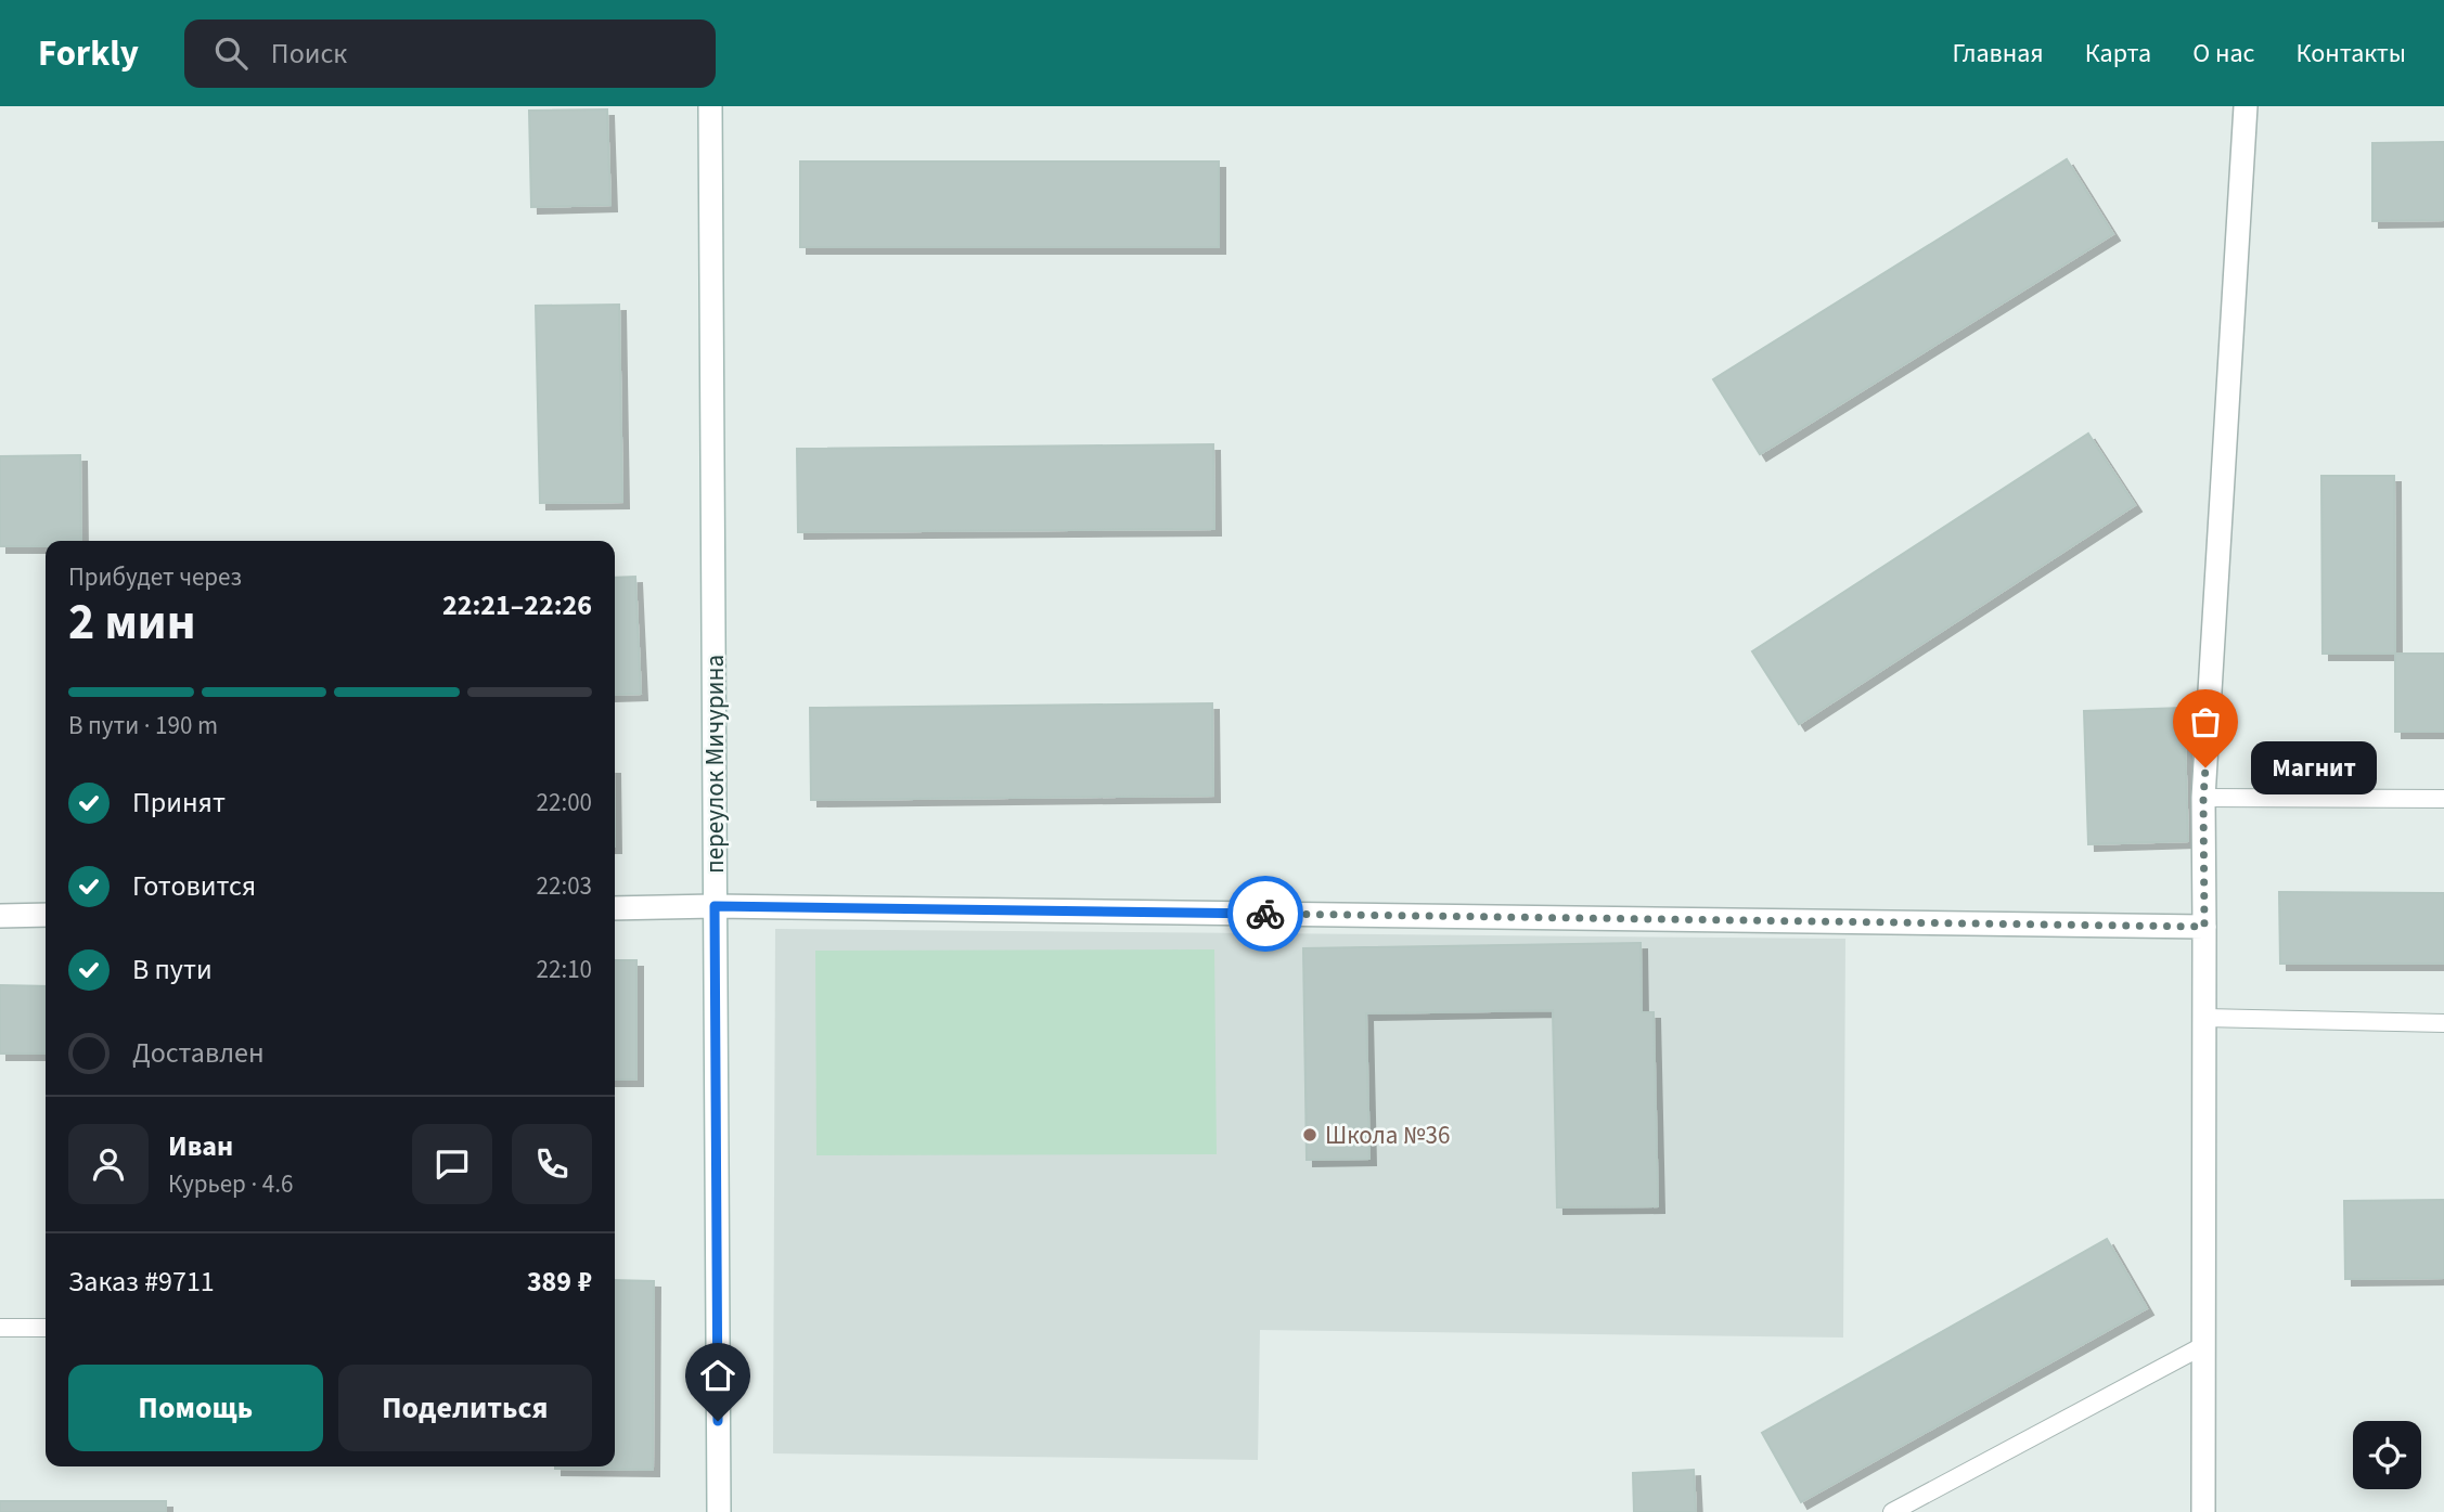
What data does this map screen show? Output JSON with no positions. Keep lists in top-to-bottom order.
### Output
{
  "streets": {
    "street": ["переулок Мичурина"]
  },
  "places": ["Магнит", "Школа №36"],
  "page": {
    "header": "Forkly",
    "search": "Поиск",
    "nav": [
      "Главная",
      "Карта",
      "О нас",
      "Контакты"
    ],
    "heading": ["2 мин", "Прибудет через", "22:21–22:26"],
    "panel": [
      "Иван",
      "Курьер · 4.6",
      "Заказ #9711",
      "389 ₽"
    ],
    "bar": "В пути · 190 m",
    "bubble": "Магнит",
    "list": [
      ["Принят", "22:00"],
      ["Готовится", "22:03"],
      ["В пути", "22:10"],
      "Доставлен"
    ],
    "buttons": ["Помощь", "Поделиться"]
  }
}
